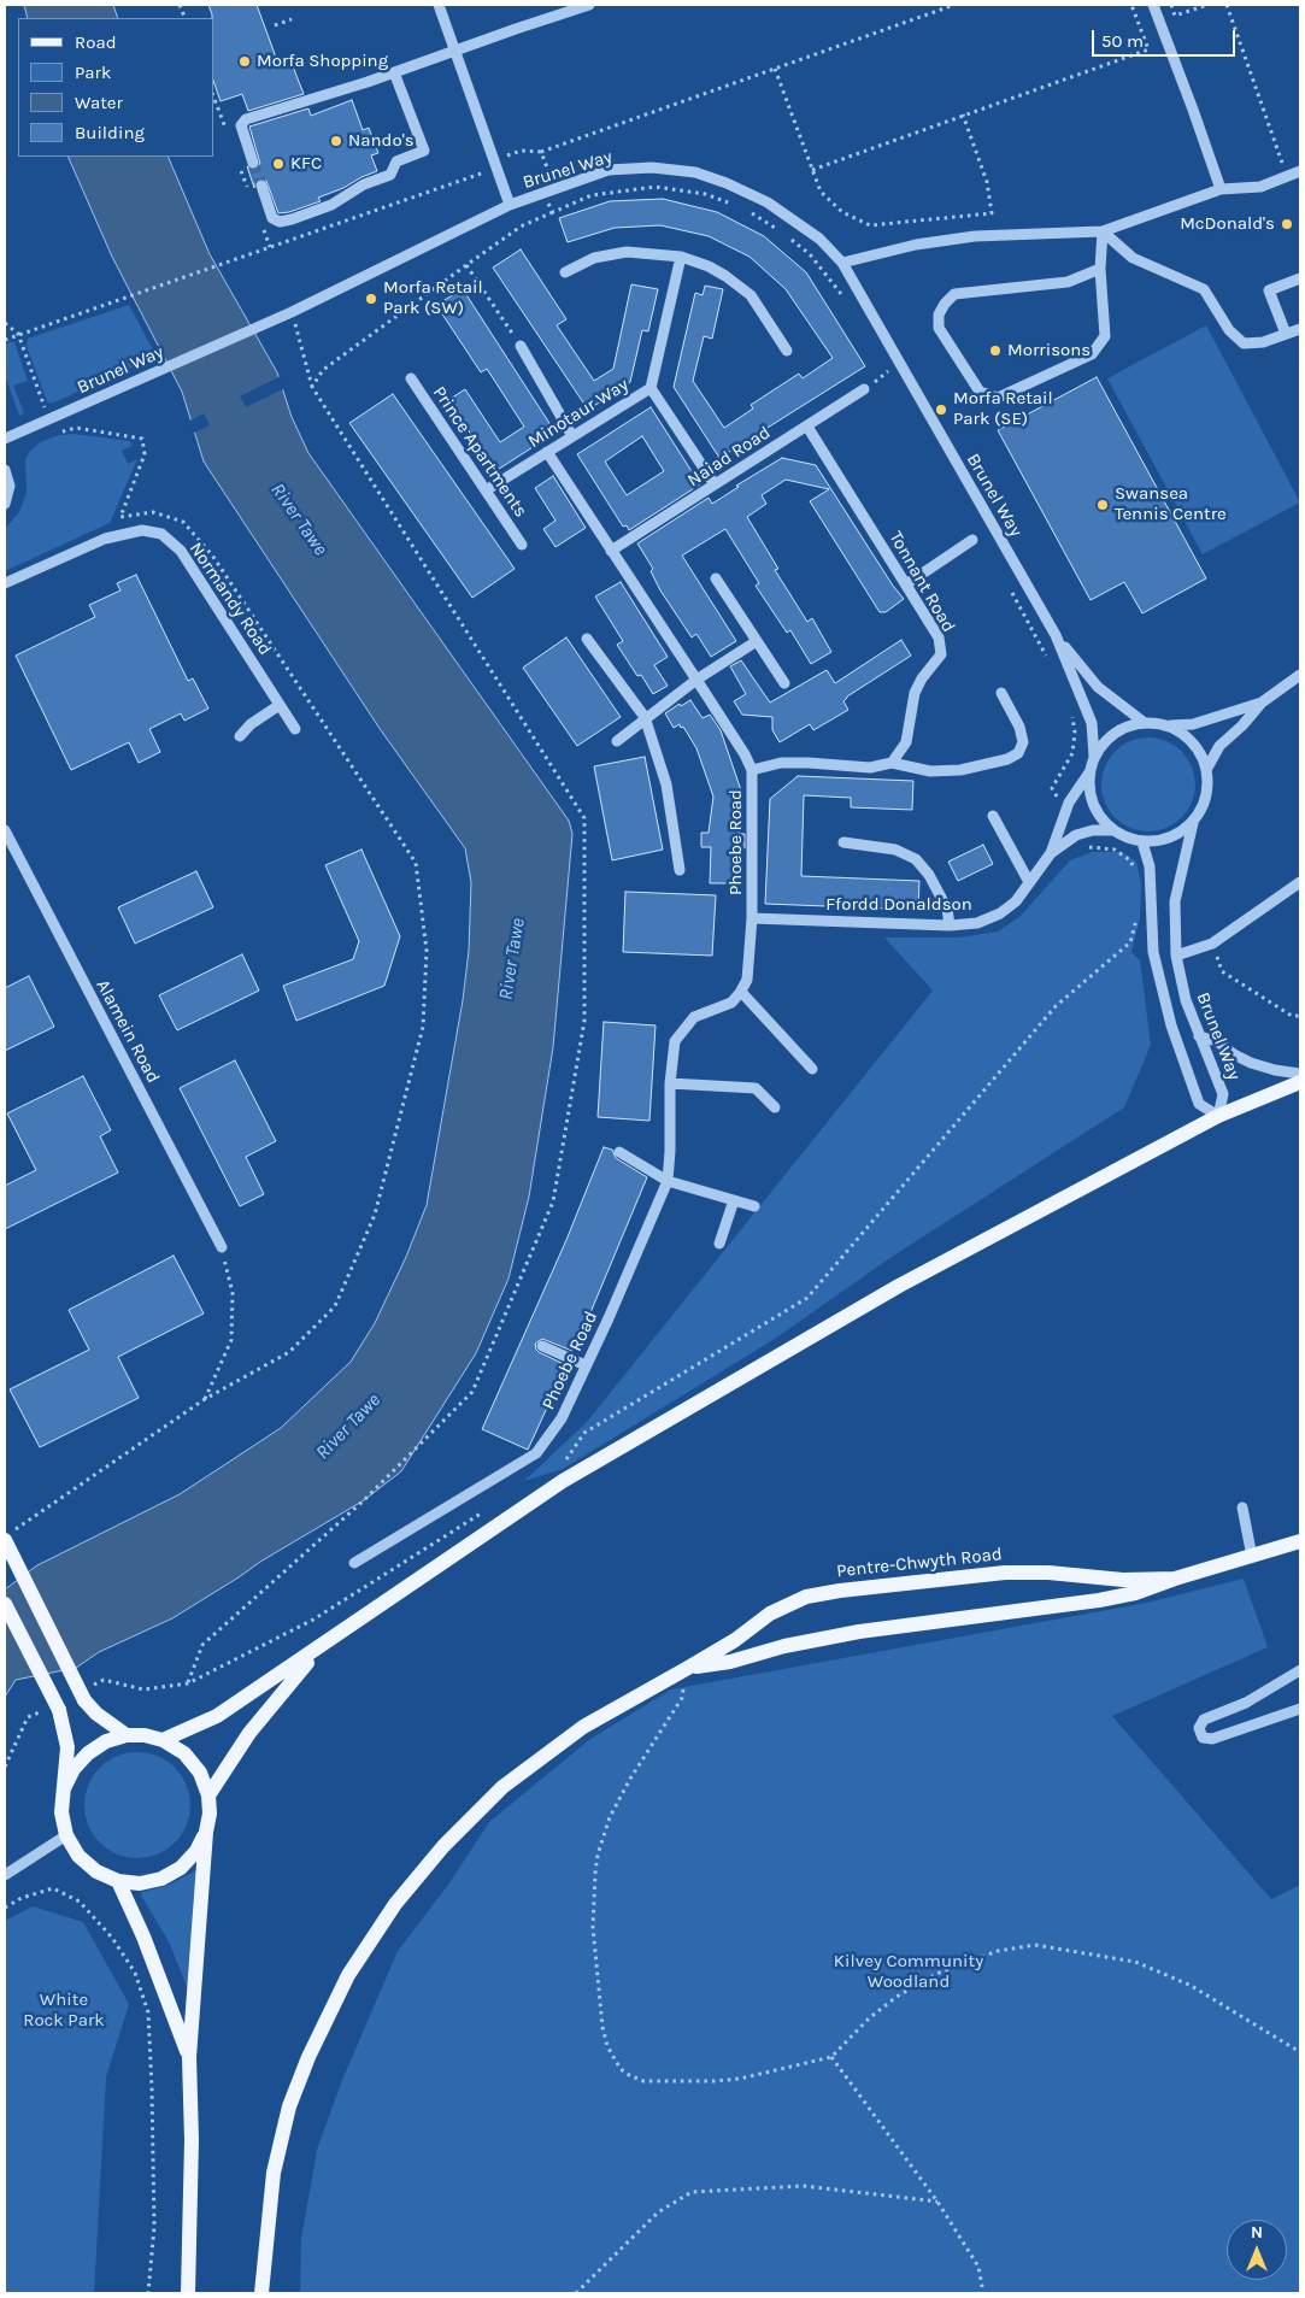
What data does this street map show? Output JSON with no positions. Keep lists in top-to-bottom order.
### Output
{
  "streets": {
    "main road": ["Pentre-Chwyth Road"],
    "street": [
      "Brunel Way",
      "Minotaur Way",
      "Prince Apartments",
      "Naiad Road",
      "Tonnant Road",
      "Normandy Road",
      "Phoebe Road",
      "Ffordd Donaldson",
      "Alamein Road"
    ]
  },
  "crossings": [
    ["Brunel Way", "Ffordd Donaldson"],
    ["Minotaur Way", "Prince Apartments"],
    ["Minotaur Way", "Naiad Road"],
    ["Minotaur Way", "Phoebe Road"],
    ["Naiad Road", "Tonnant Road"],
    ["Naiad Road", "Phoebe Road"],
    ["Phoebe Road", "Ffordd Donaldson"]
  ],
  "water": ["River Tawe"],
  "parks": ["Kilvey Community Woodland", "White Rock Park"],
  "places": [
    "Morfa Shopping",
    "Nando's",
    "KFC",
    "McDonald's",
    "Morfa Retail Park (SW)",
    "Morrisons",
    "Morfa Retail Park (SE)",
    "Swansea Tennis Centre"
  ],
  "legend": [
    "Road",
    "Park",
    "Water",
    "Building"
  ],
  "scale_bar": "50 m",
  "north": "top"
}
